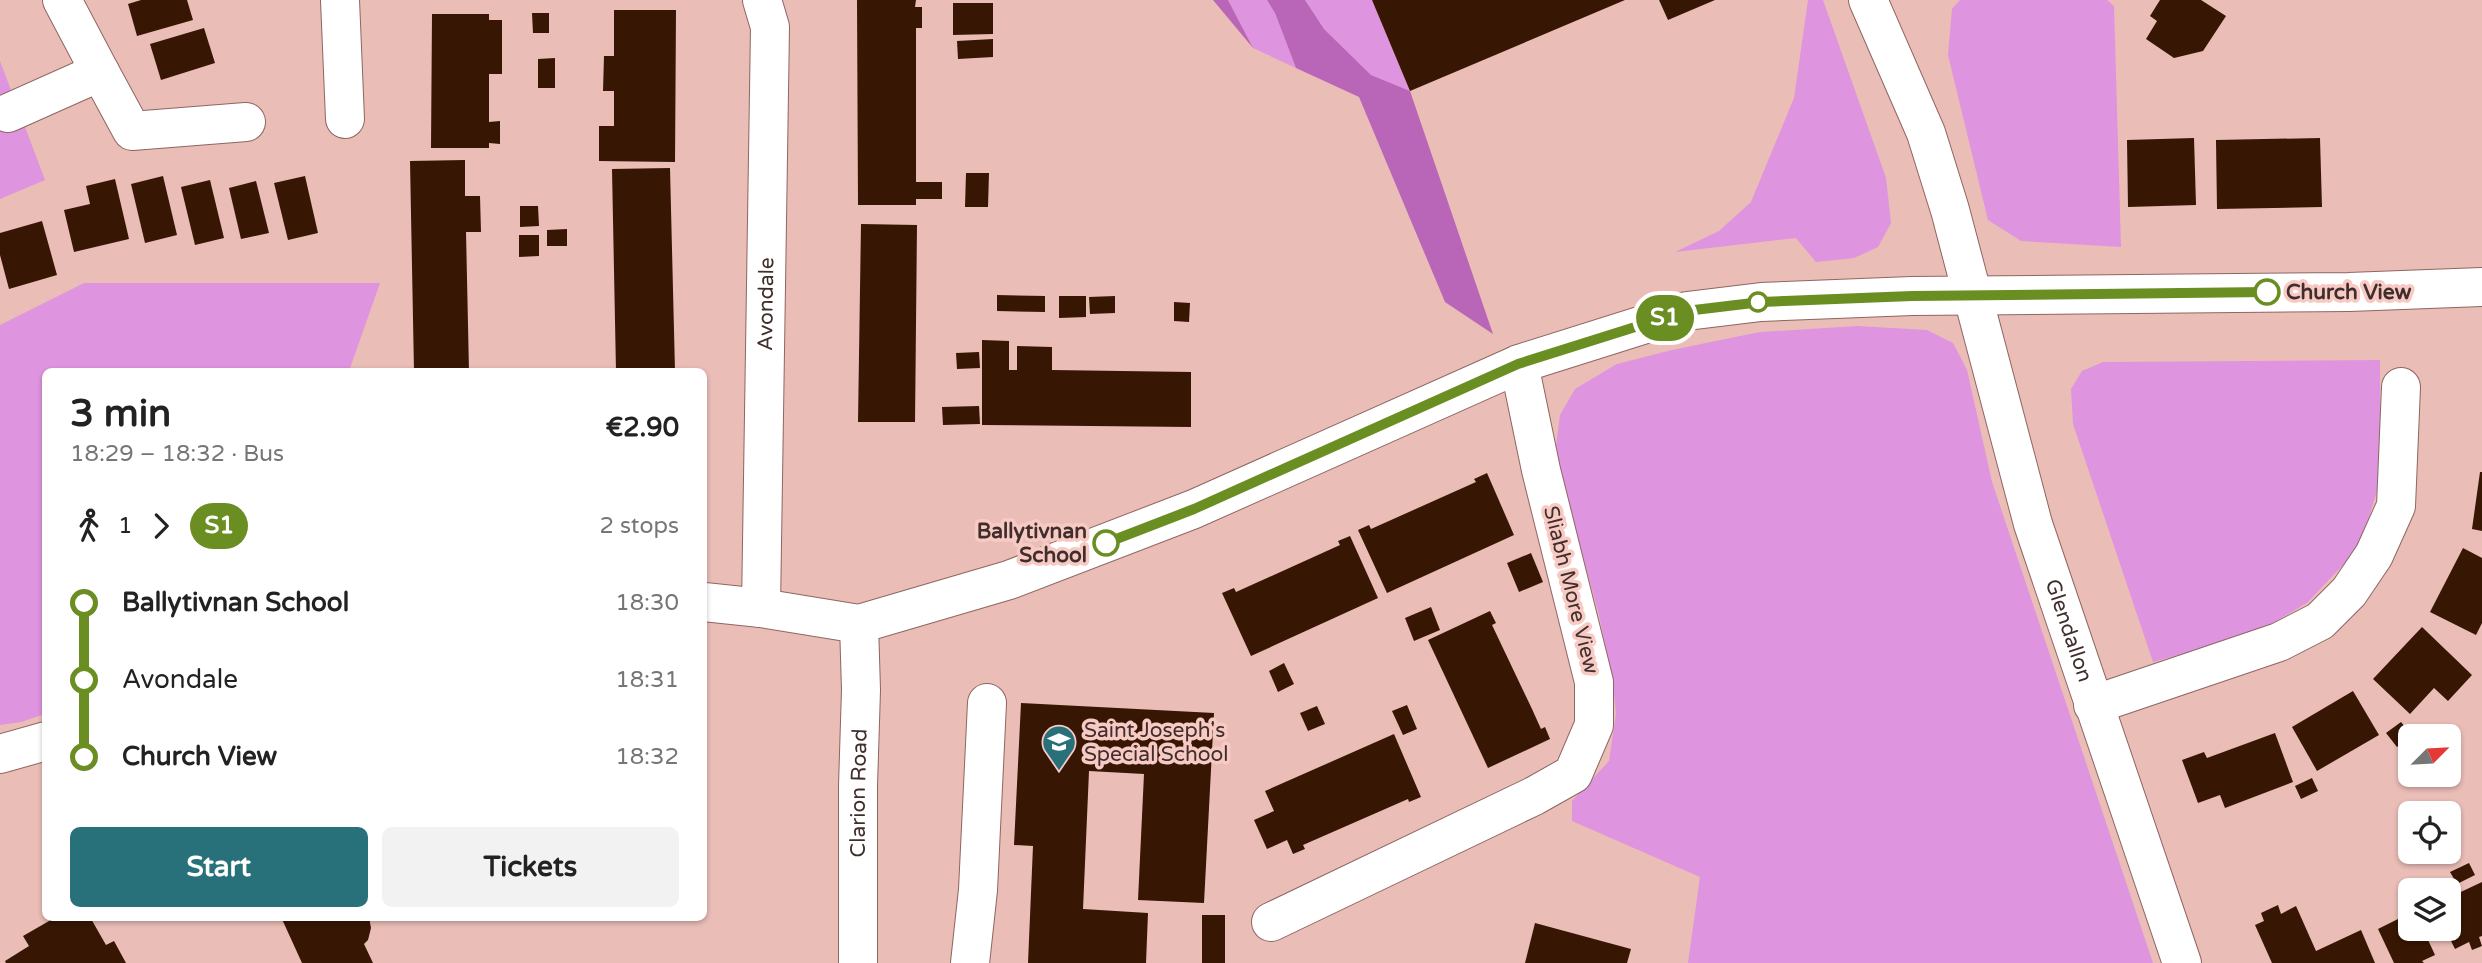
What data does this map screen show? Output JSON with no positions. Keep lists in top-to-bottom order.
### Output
{
  "streets": {
    "street": [
      "Avondale",
      "Sliabh More View",
      "Glendallon",
      "Clarion Road"
    ]
  },
  "places": {
    "other": ["Church View", "Ballytivnan School"],
    "school or university": ["Saint Joseph's Special School"]
  },
  "lines": ["bus line S1"],
  "north": "top right",
  "page": {
    "on_map": "S1",
    "heading": ["3 min", "18:29 – 18:32 · Bus", "€2.90"],
    "legs": ["1", "S1", "2 stops"],
    "list": [
      {
        "name": "Ballytivnan School",
        "value": "18:30"
      },
      {
        "name": "Avondale",
        "value": "18:31"
      },
      {
        "name": "Church View",
        "value": "18:32"
      }
    ],
    "buttons": ["Start", "Tickets"]
  }
}
